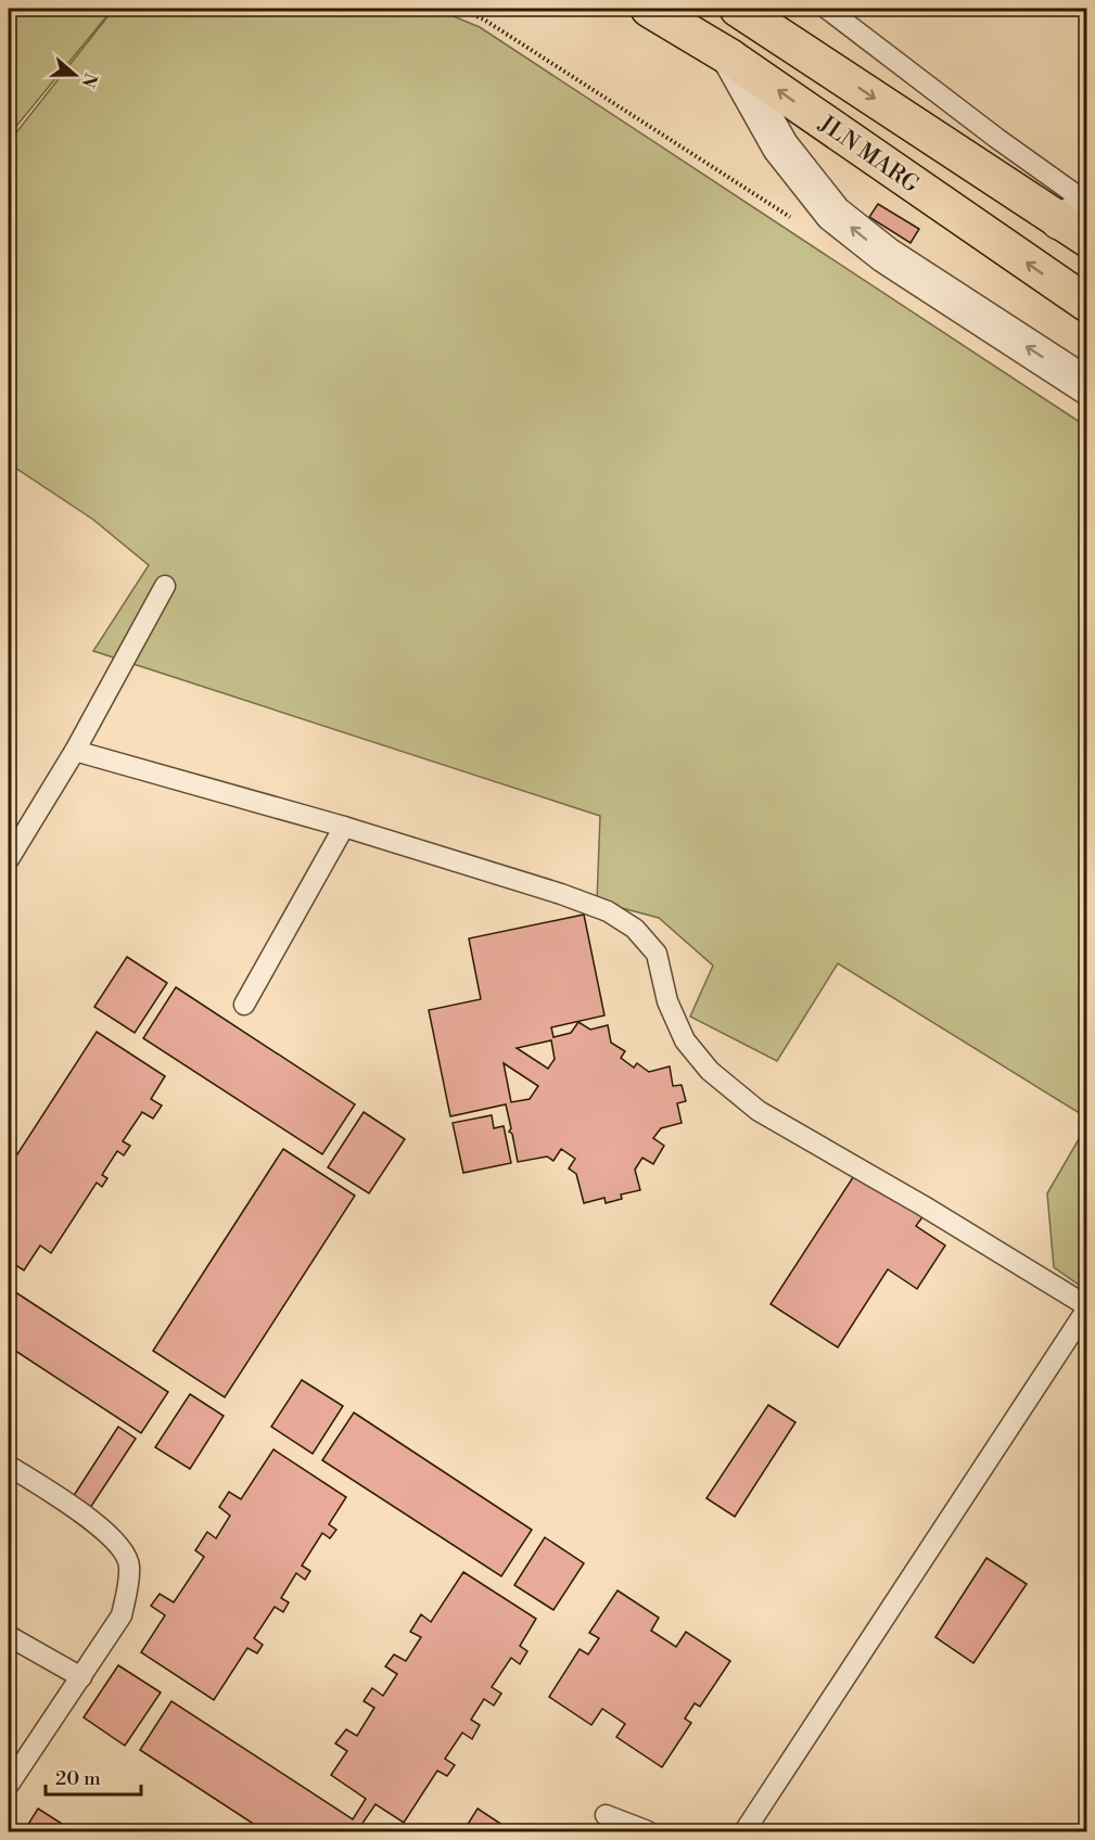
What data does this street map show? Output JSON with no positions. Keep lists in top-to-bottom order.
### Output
{
  "streets": {
    "main road": ["JLN MARG"]
  },
  "scale_bar": "20 m",
  "north": "right"
}
